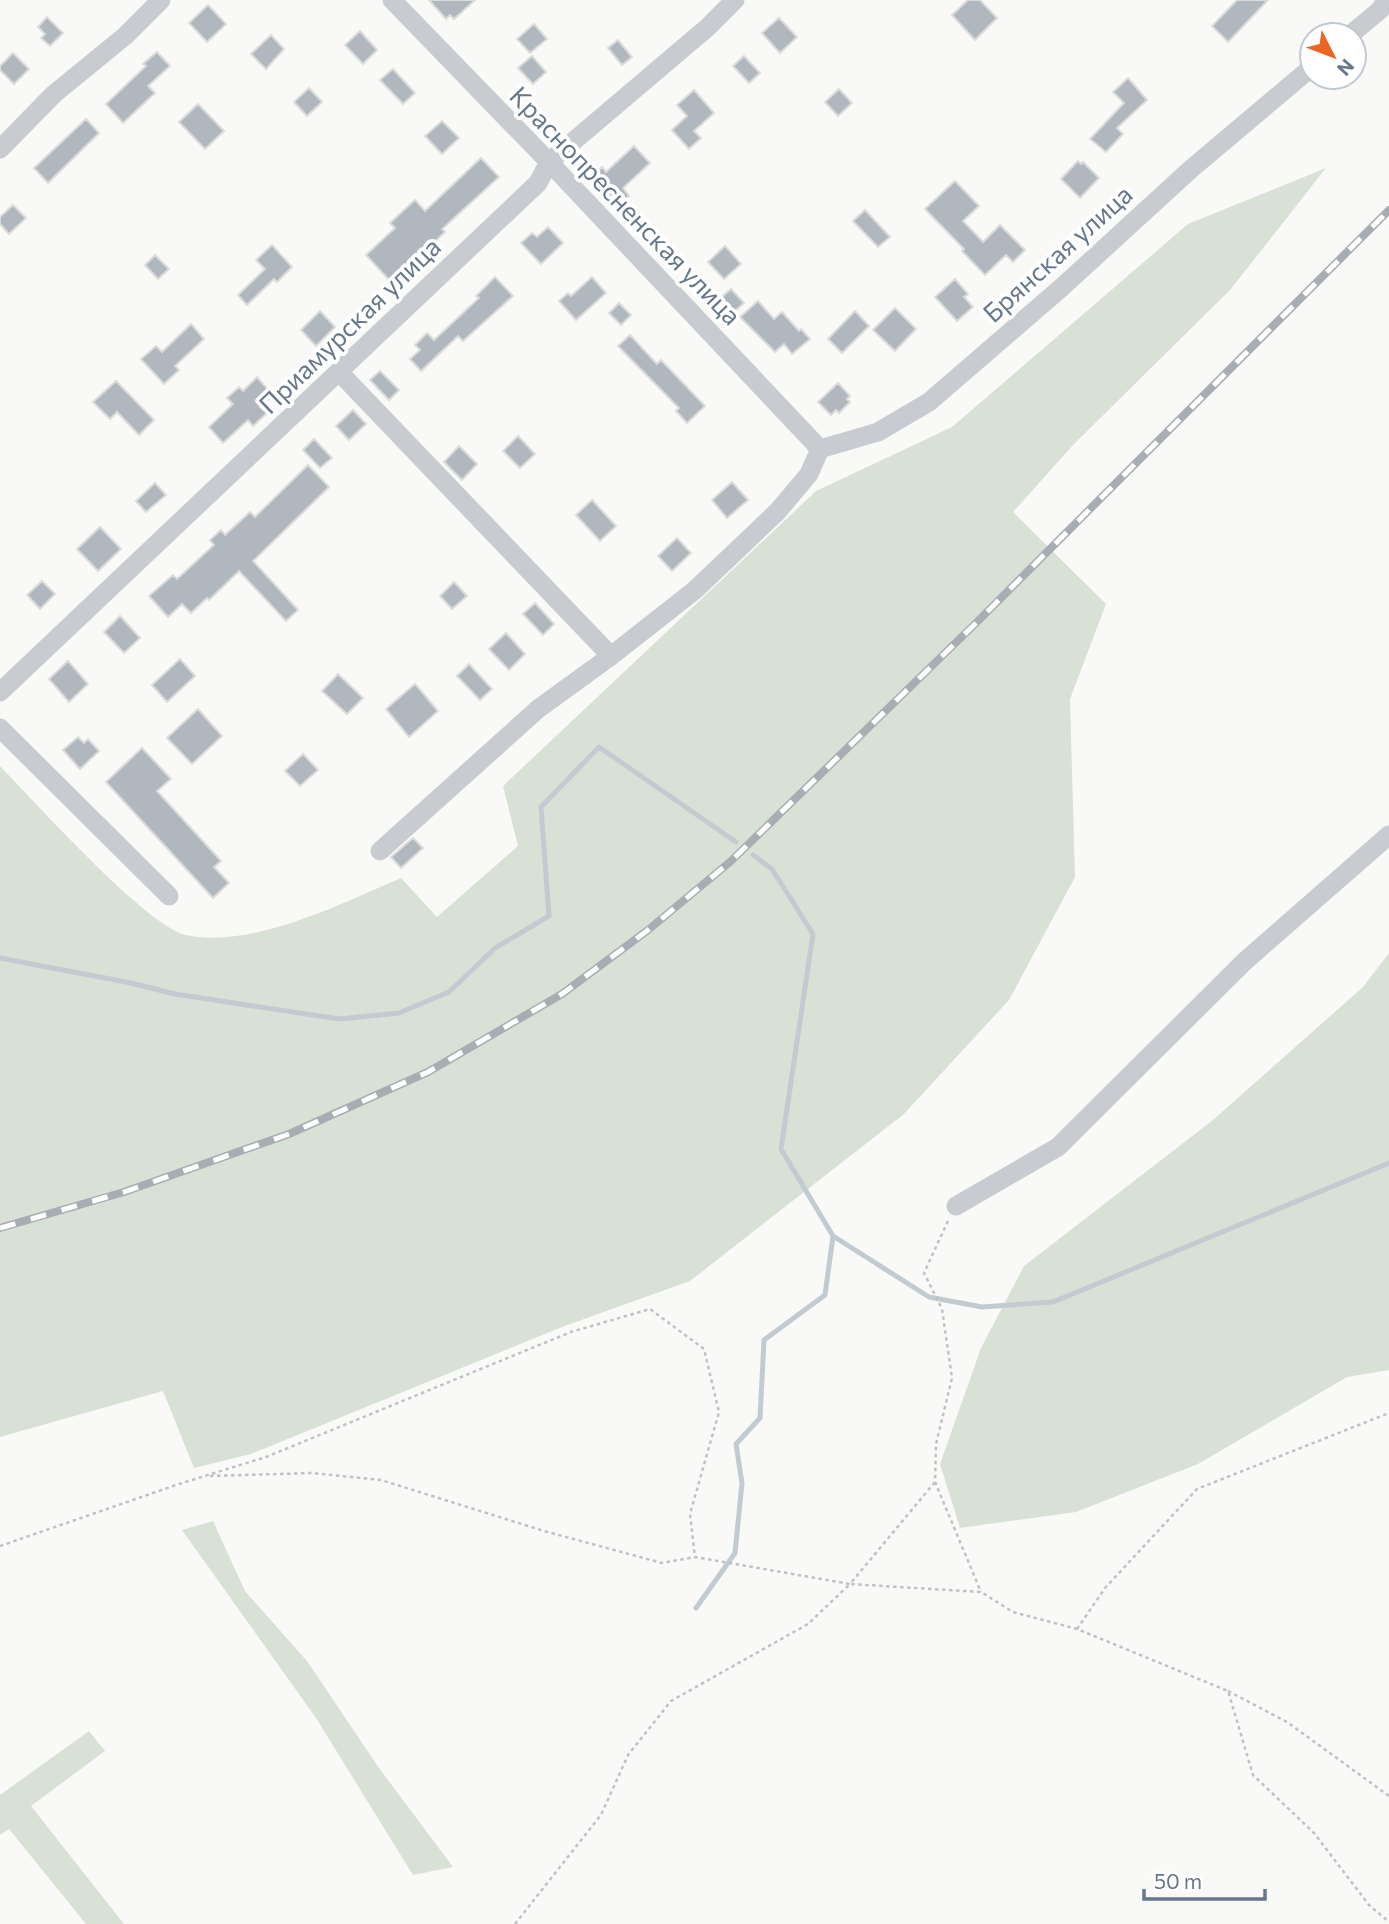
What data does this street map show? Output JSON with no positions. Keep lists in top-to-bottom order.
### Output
{
  "streets": {
    "street": ["Краснопресненская улица", "Брянская улица", "Приамурская улица"]
  },
  "crossings": [
    ["Краснопресненская улица", "Брянская улица"],
    ["Краснопресненская улица", "Приамурская улица"]
  ],
  "scale_bar": "50 m",
  "north": "bottom right"
}
